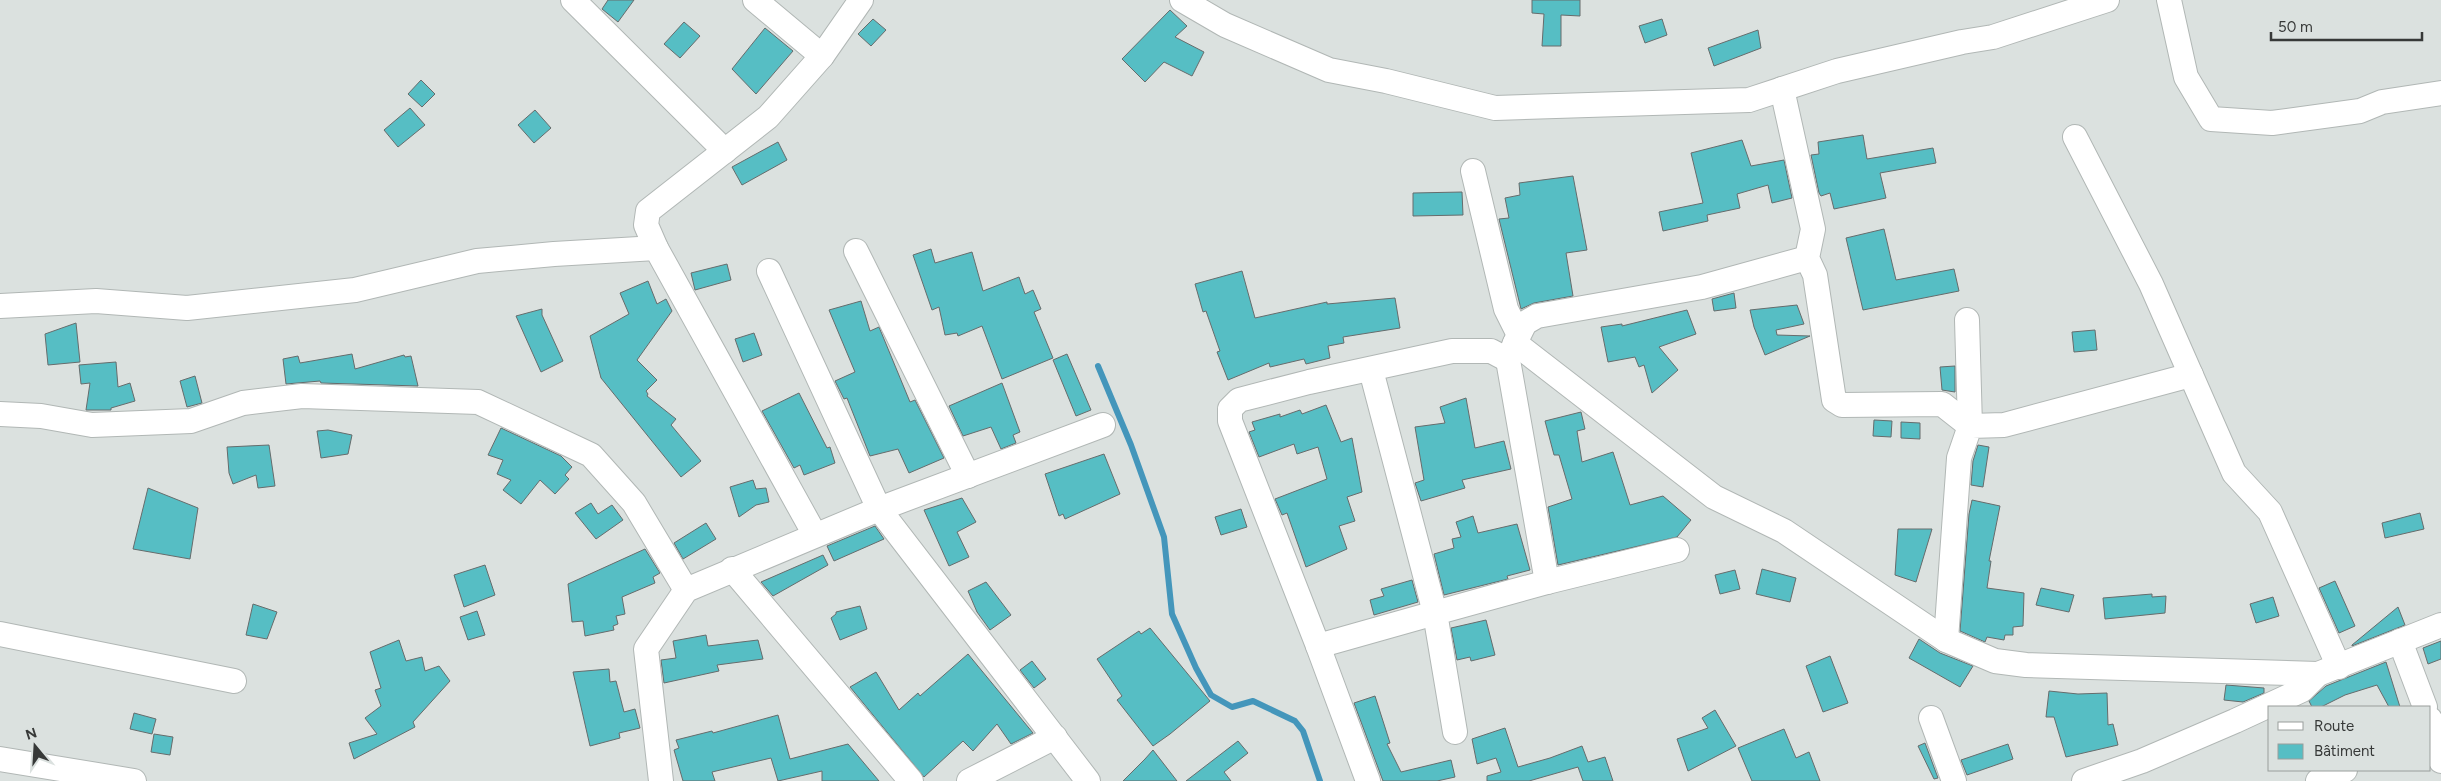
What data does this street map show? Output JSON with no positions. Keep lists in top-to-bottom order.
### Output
{
  "legend": ["Route", "Bâtiment"],
  "scale_bar": "50 m",
  "north": "top"
}
